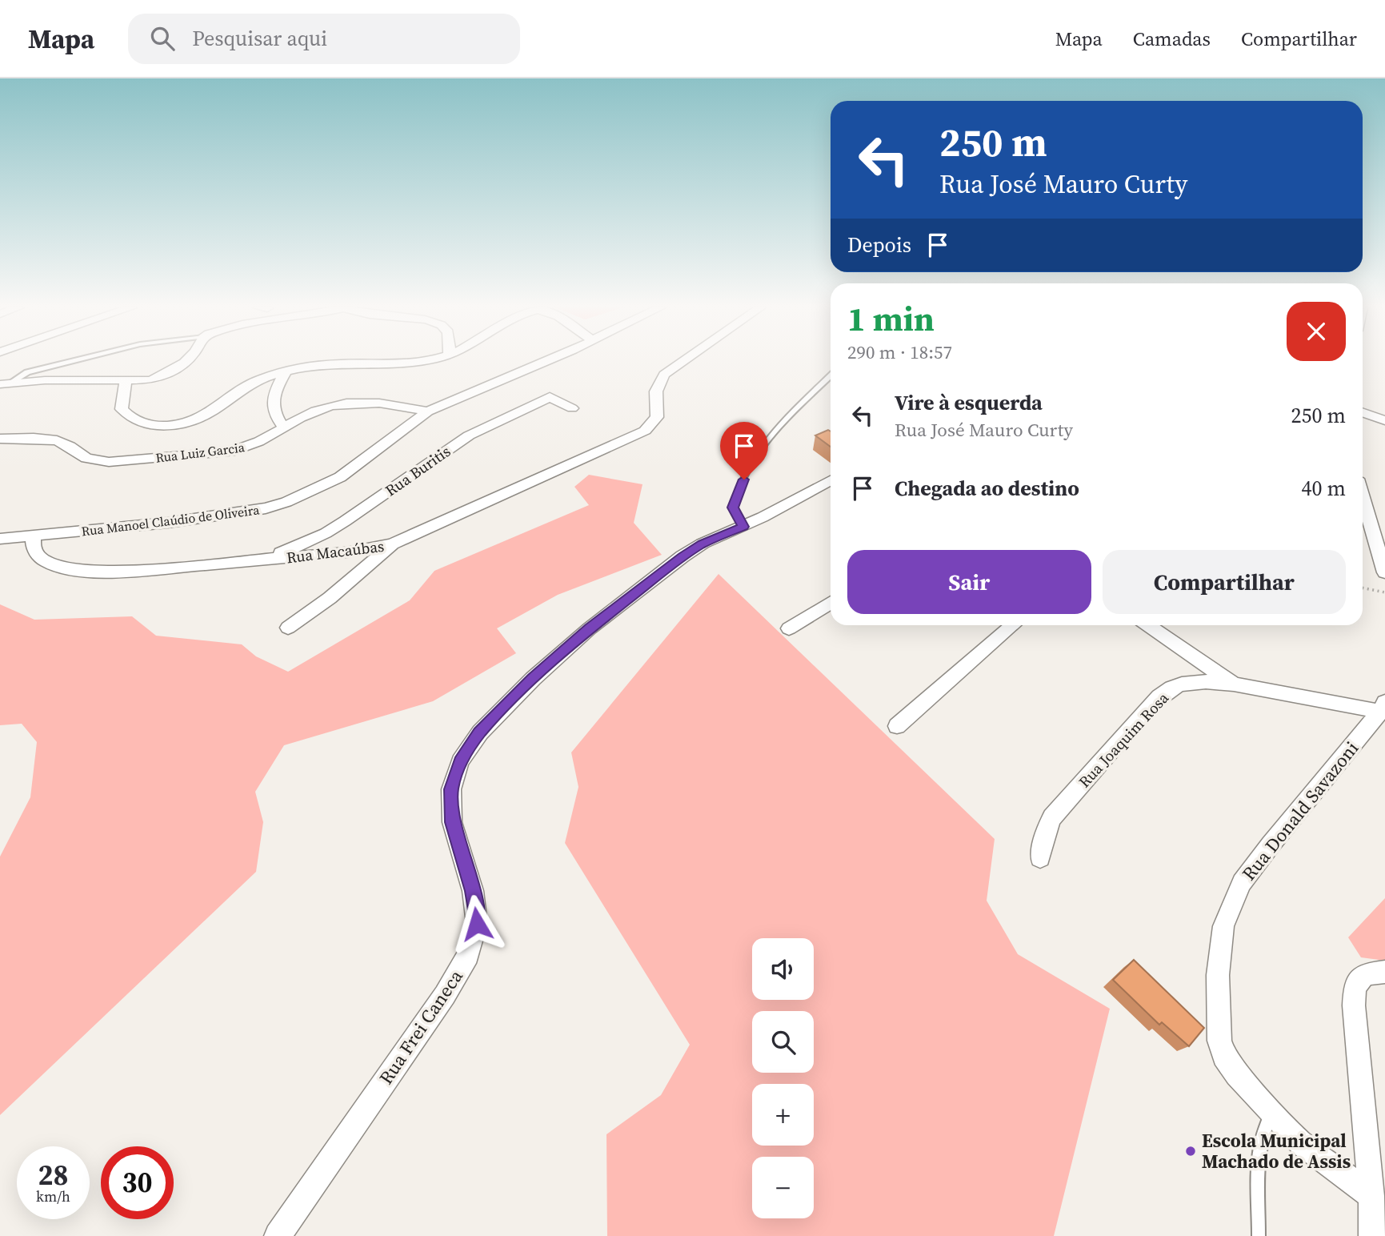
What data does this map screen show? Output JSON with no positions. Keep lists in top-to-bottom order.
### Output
{
  "streets": {
    "street": [
      "Rua Luiz Garcia",
      "Rua Buritis",
      "Rua Manoel Claúdio de Oliveira",
      "Rua Macaúbas",
      "Rua Joaquim Rosa",
      "Rua Donald Savazoni",
      "Rua Frei Caneca"
    ]
  },
  "crossings": [
    ["Rua Luiz Garcia", "Rua Manoel Claúdio de Oliveira"],
    ["Rua Buritis", "Rua Macaúbas"],
    ["Rua Manoel Claúdio de Oliveira", "Rua Macaúbas"],
    ["Rua Joaquim Rosa", "Rua Donald Savazoni"]
  ],
  "places": ["Escola Municipal Machado de Assis"],
  "page": {
    "header": "Mapa",
    "search": "Pesquisar aqui",
    "nav": ["Mapa", "Camadas", "Compartilhar"],
    "turn": ["250 m", "Rua José Mauro Curty"],
    "then": "Depois",
    "heading": ["1 min", "290 m · 18:57"],
    "list": [
      {
        "name": "Vire à esquerda",
        "note": "Rua José Mauro Curty",
        "value": "250 m"
      },
      {
        "name": "Chegada ao destino",
        "value": "40 m"
      }
    ],
    "buttons": ["Sair", "Compartilhar"],
    "map_buttons": ["+", "−"],
    "speed": "28 km/h",
    "limit": "30"
  }
}
